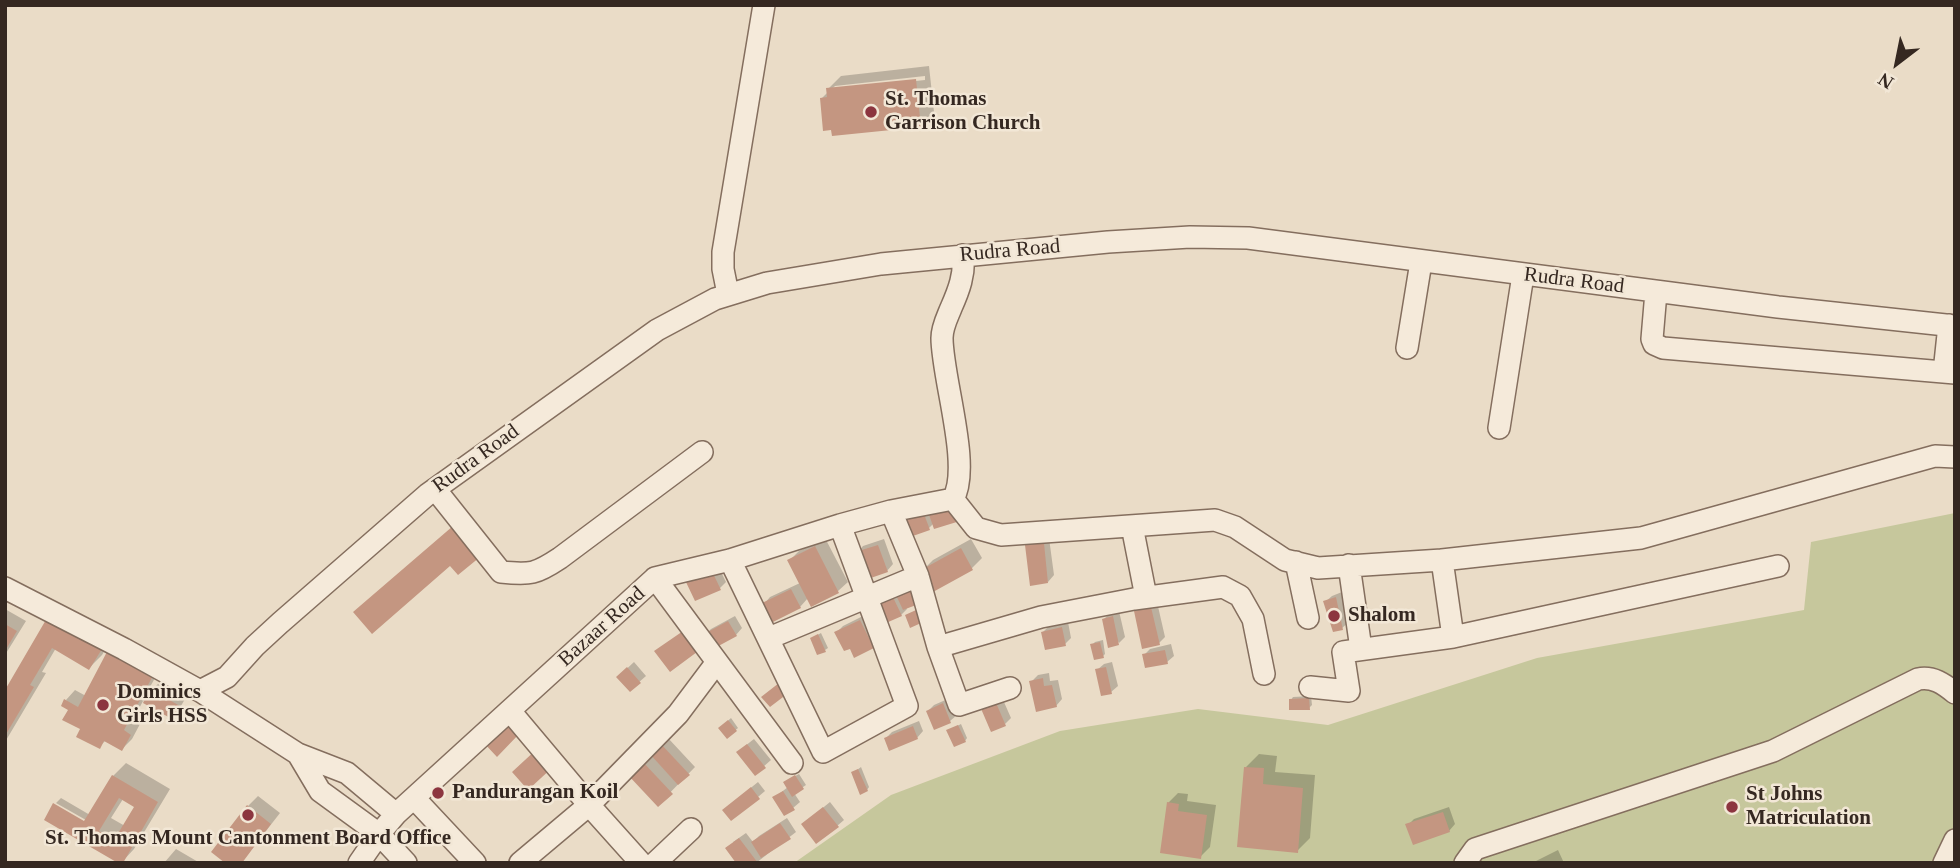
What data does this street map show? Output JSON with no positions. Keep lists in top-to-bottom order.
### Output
{
  "streets": {
    "street": ["Rudra Road", "Bazaar Road"]
  },
  "places": [
    "St. Thomas Garrison Church",
    "Shalom",
    "Dominics Girls HSS",
    "Pandurangan Koil",
    "St Johns Matriculation",
    "St. Thomas Mount Cantonment Board Office"
  ],
  "north": "bottom left"
}
